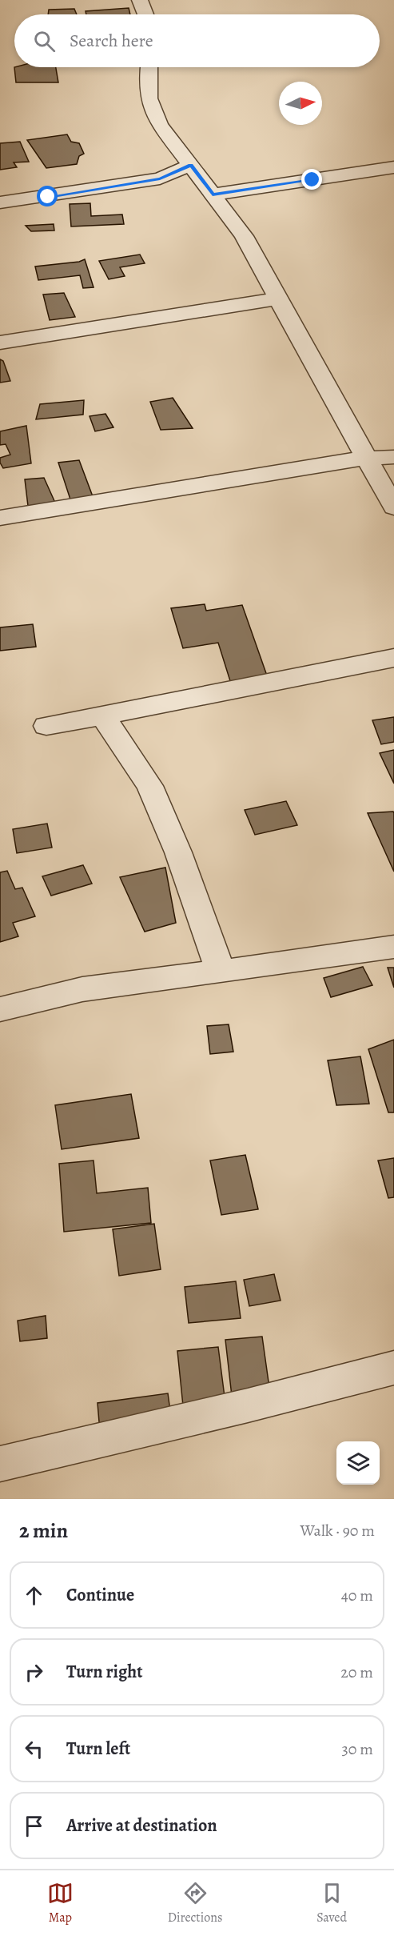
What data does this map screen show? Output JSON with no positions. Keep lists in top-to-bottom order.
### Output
{
  "north": "right",
  "page": {
    "search": "Search here",
    "heading": ["2 min", "Walk · 90 m"],
    "list": [
      ["Continue", "40 m"],
      ["Turn right", "20 m"],
      ["Turn left", "30 m"],
      "Arrive at destination"
    ],
    "nav": ["Map", "Directions", "Saved"]
  }
}
